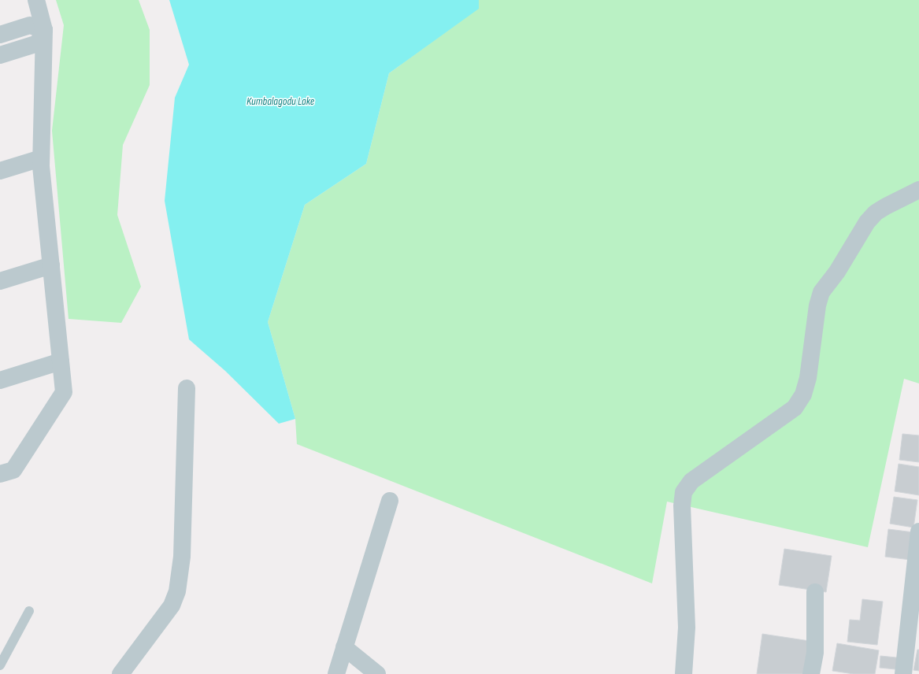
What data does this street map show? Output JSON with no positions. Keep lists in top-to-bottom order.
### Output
{
  "water": ["Kumbalagodu Lake"]
}
